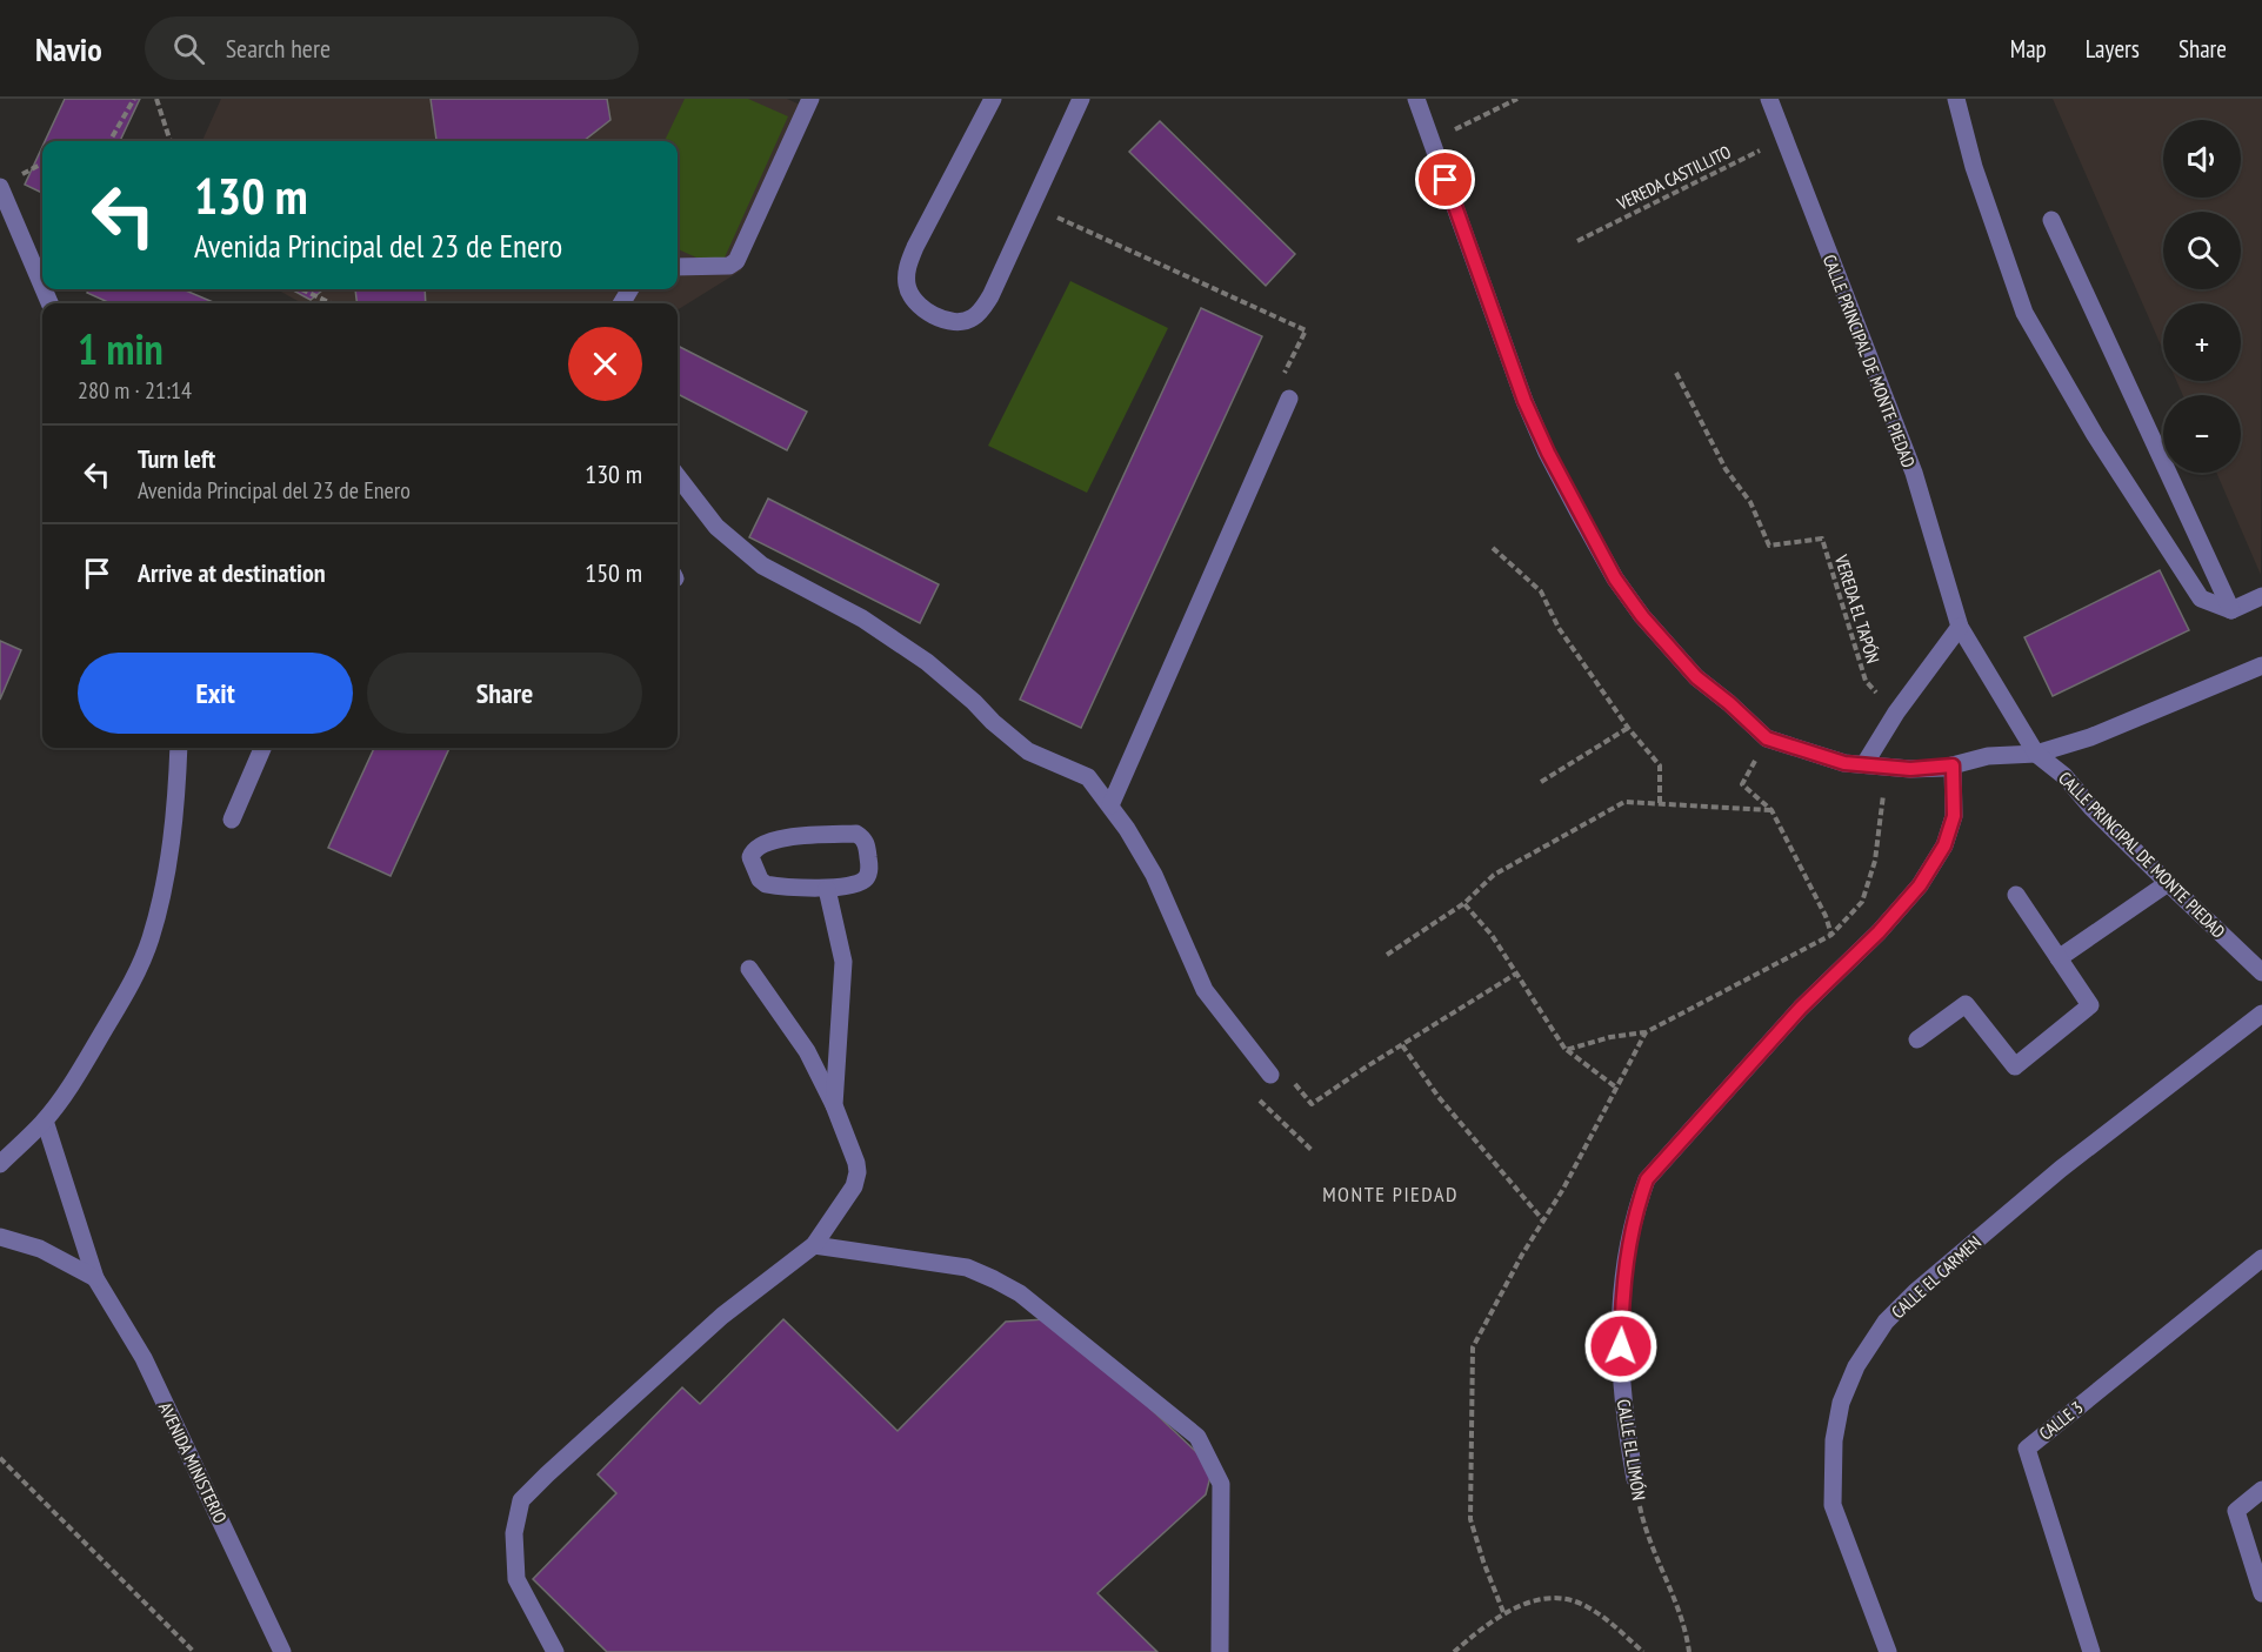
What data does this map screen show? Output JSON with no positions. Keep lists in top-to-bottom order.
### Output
{
  "streets": {
    "street": [
      "CALLE PRINCIPAL DE MONTE PIEDAD",
      "CALLE EL CARMEN",
      "CALLE 3",
      "CALLE EL LIMÓN",
      "AVENIDA MINISTERIO"
    ],
    "path": ["VEREDA CASTILLITO", "VEREDA EL TAPÓN"]
  },
  "crossings": [
    ["VEREDA CASTILLITO", "CALLE PRINCIPAL DE MONTE PIEDAD"]
  ],
  "districts": ["MONTE PIEDAD"],
  "page": {
    "header": "Navio",
    "search": "Search here",
    "nav": ["Map", "Layers", "Share"],
    "map_buttons": ["+", "−"],
    "turn": ["130 m", "Avenida Principal del 23 de Enero"],
    "heading": ["1 min", "280 m · 21:14"],
    "list": [
      {
        "name": "Turn left",
        "note": "Avenida Principal del 23 de Enero",
        "value": "130 m"
      },
      {
        "name": "Arrive at destination",
        "value": "150 m"
      }
    ],
    "buttons": ["Exit", "Share"]
  }
}
